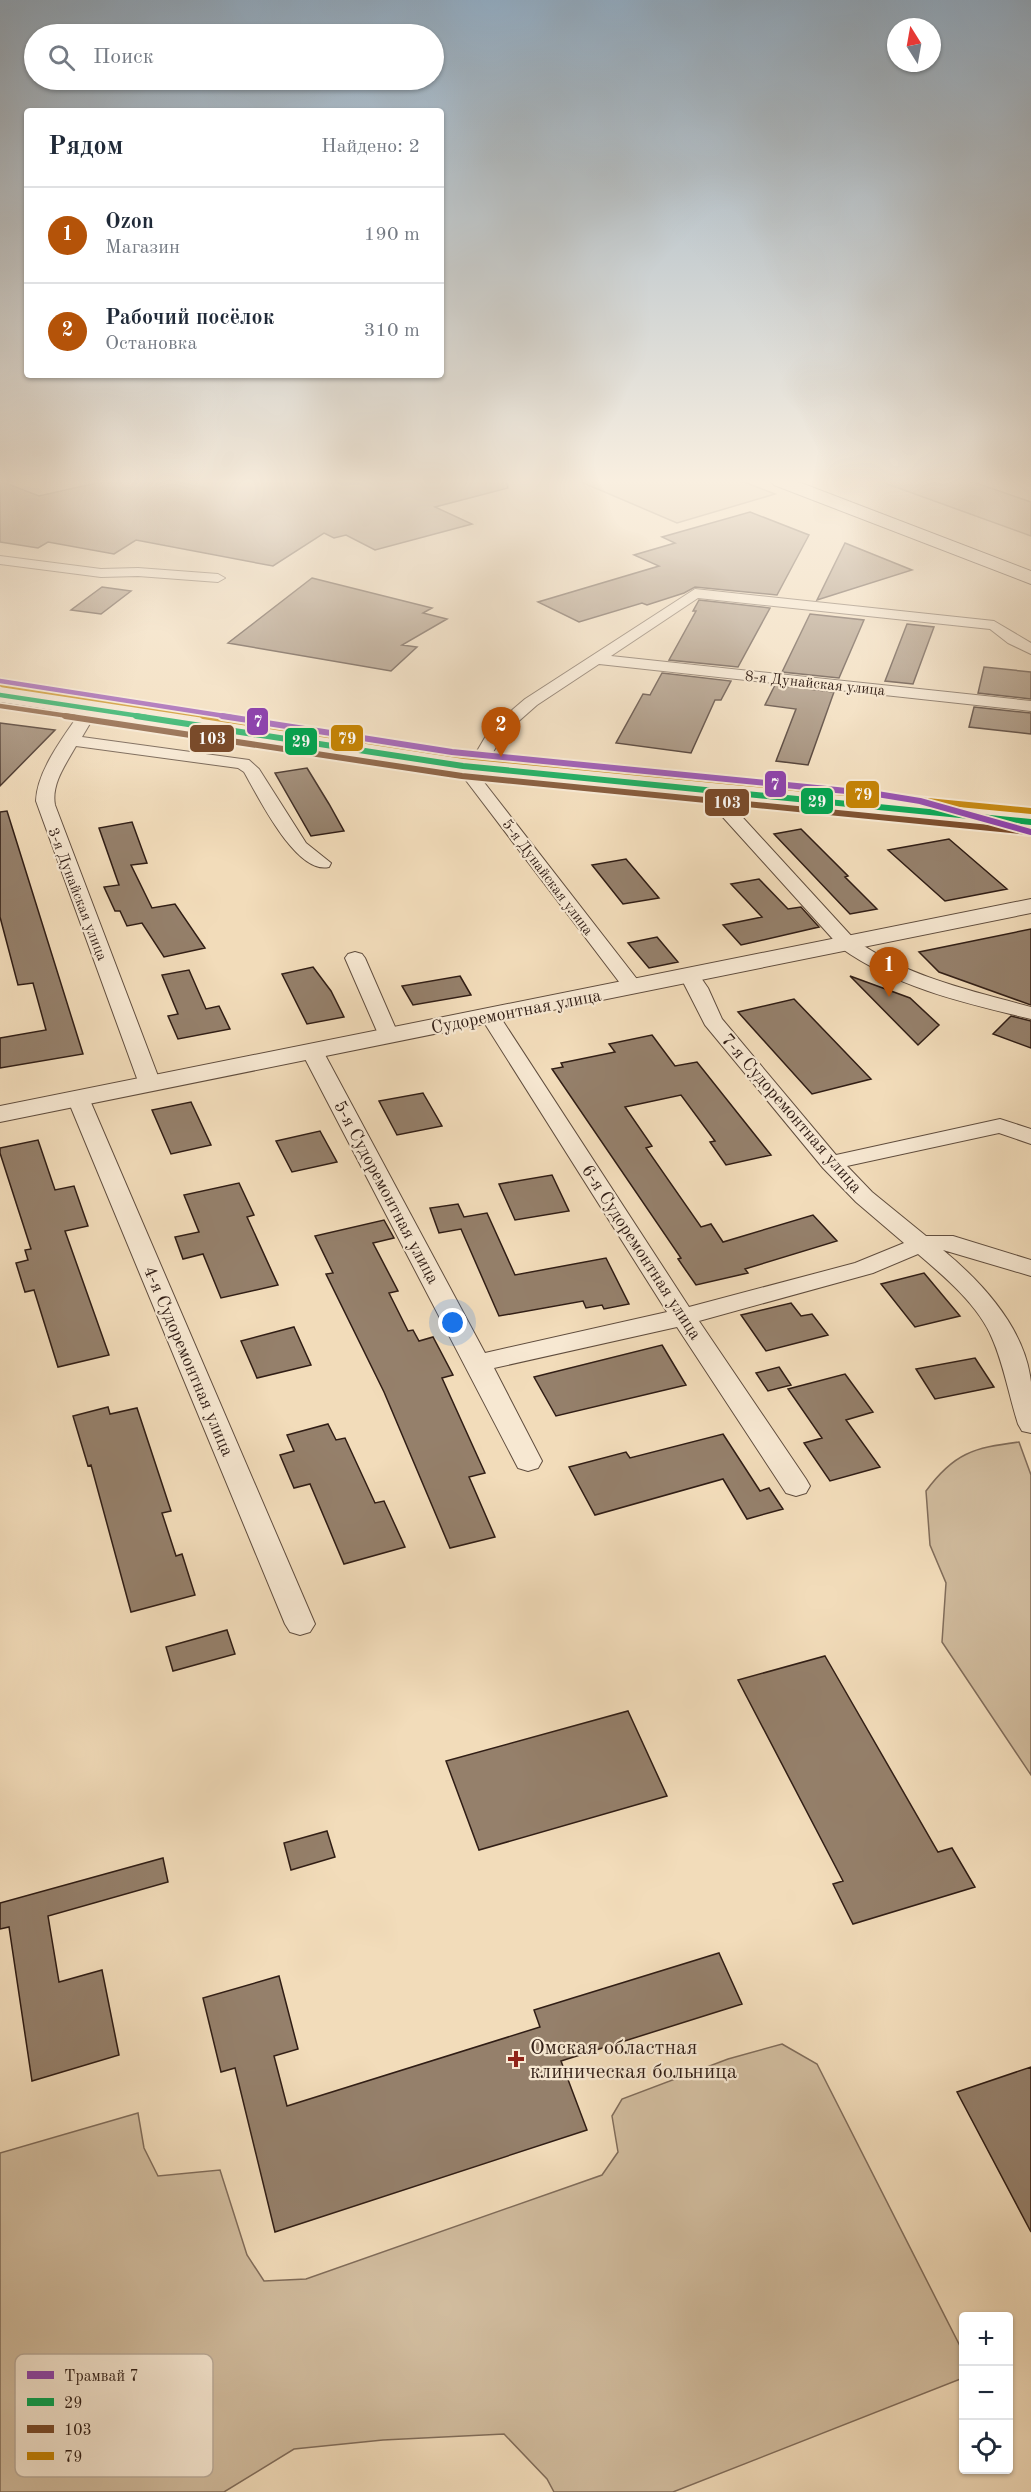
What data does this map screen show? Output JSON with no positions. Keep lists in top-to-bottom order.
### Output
{
  "streets": {
    "street": [
      "8-я Дунайская улица",
      "5-я Дунайская улица",
      "3-я Дунайская улица",
      "Судоремонтная улица",
      "7-я Судоремонтная улица",
      "5-я Судоремонтная улица",
      "6-я Судоремонтная улица",
      "4-я Судоремонтная улица"
    ]
  },
  "crossings": [
    ["5-я Дунайская улица", "Судоремонтная улица"],
    ["3-я Дунайская улица", "Судоремонтная улица"],
    ["Судоремонтная улица", "7-я Судоремонтная улица"],
    ["Судоремонтная улица", "5-я Судоремонтная улица"],
    ["Судоремонтная улица", "6-я Судоремонтная улица"],
    ["Судоремонтная улица", "4-я Судоремонтная улица"]
  ],
  "places": {
    "health": ["Омская областная клиническая больница"]
  },
  "lines": [
    "tram line 7",
    "transit line 79",
    "transit line 29",
    "transit line 103"
  ],
  "legend": [
    "Трамвай 7",
    "29",
    "103",
    "79"
  ],
  "north": "top",
  "page": {
    "search": "Поиск",
    "heading": ["Рядом", "Найдено: 2"],
    "list": [
      {
        "mark": "1",
        "name": "Ozon",
        "note": "Магазин",
        "value": "190 m"
      },
      {
        "mark": "2",
        "name": "Рабочий посёлок",
        "note": "Остановка",
        "value": "310 m"
      }
    ],
    "pins": ["2", "1"],
    "map_buttons": ["+", "−"]
  }
}
